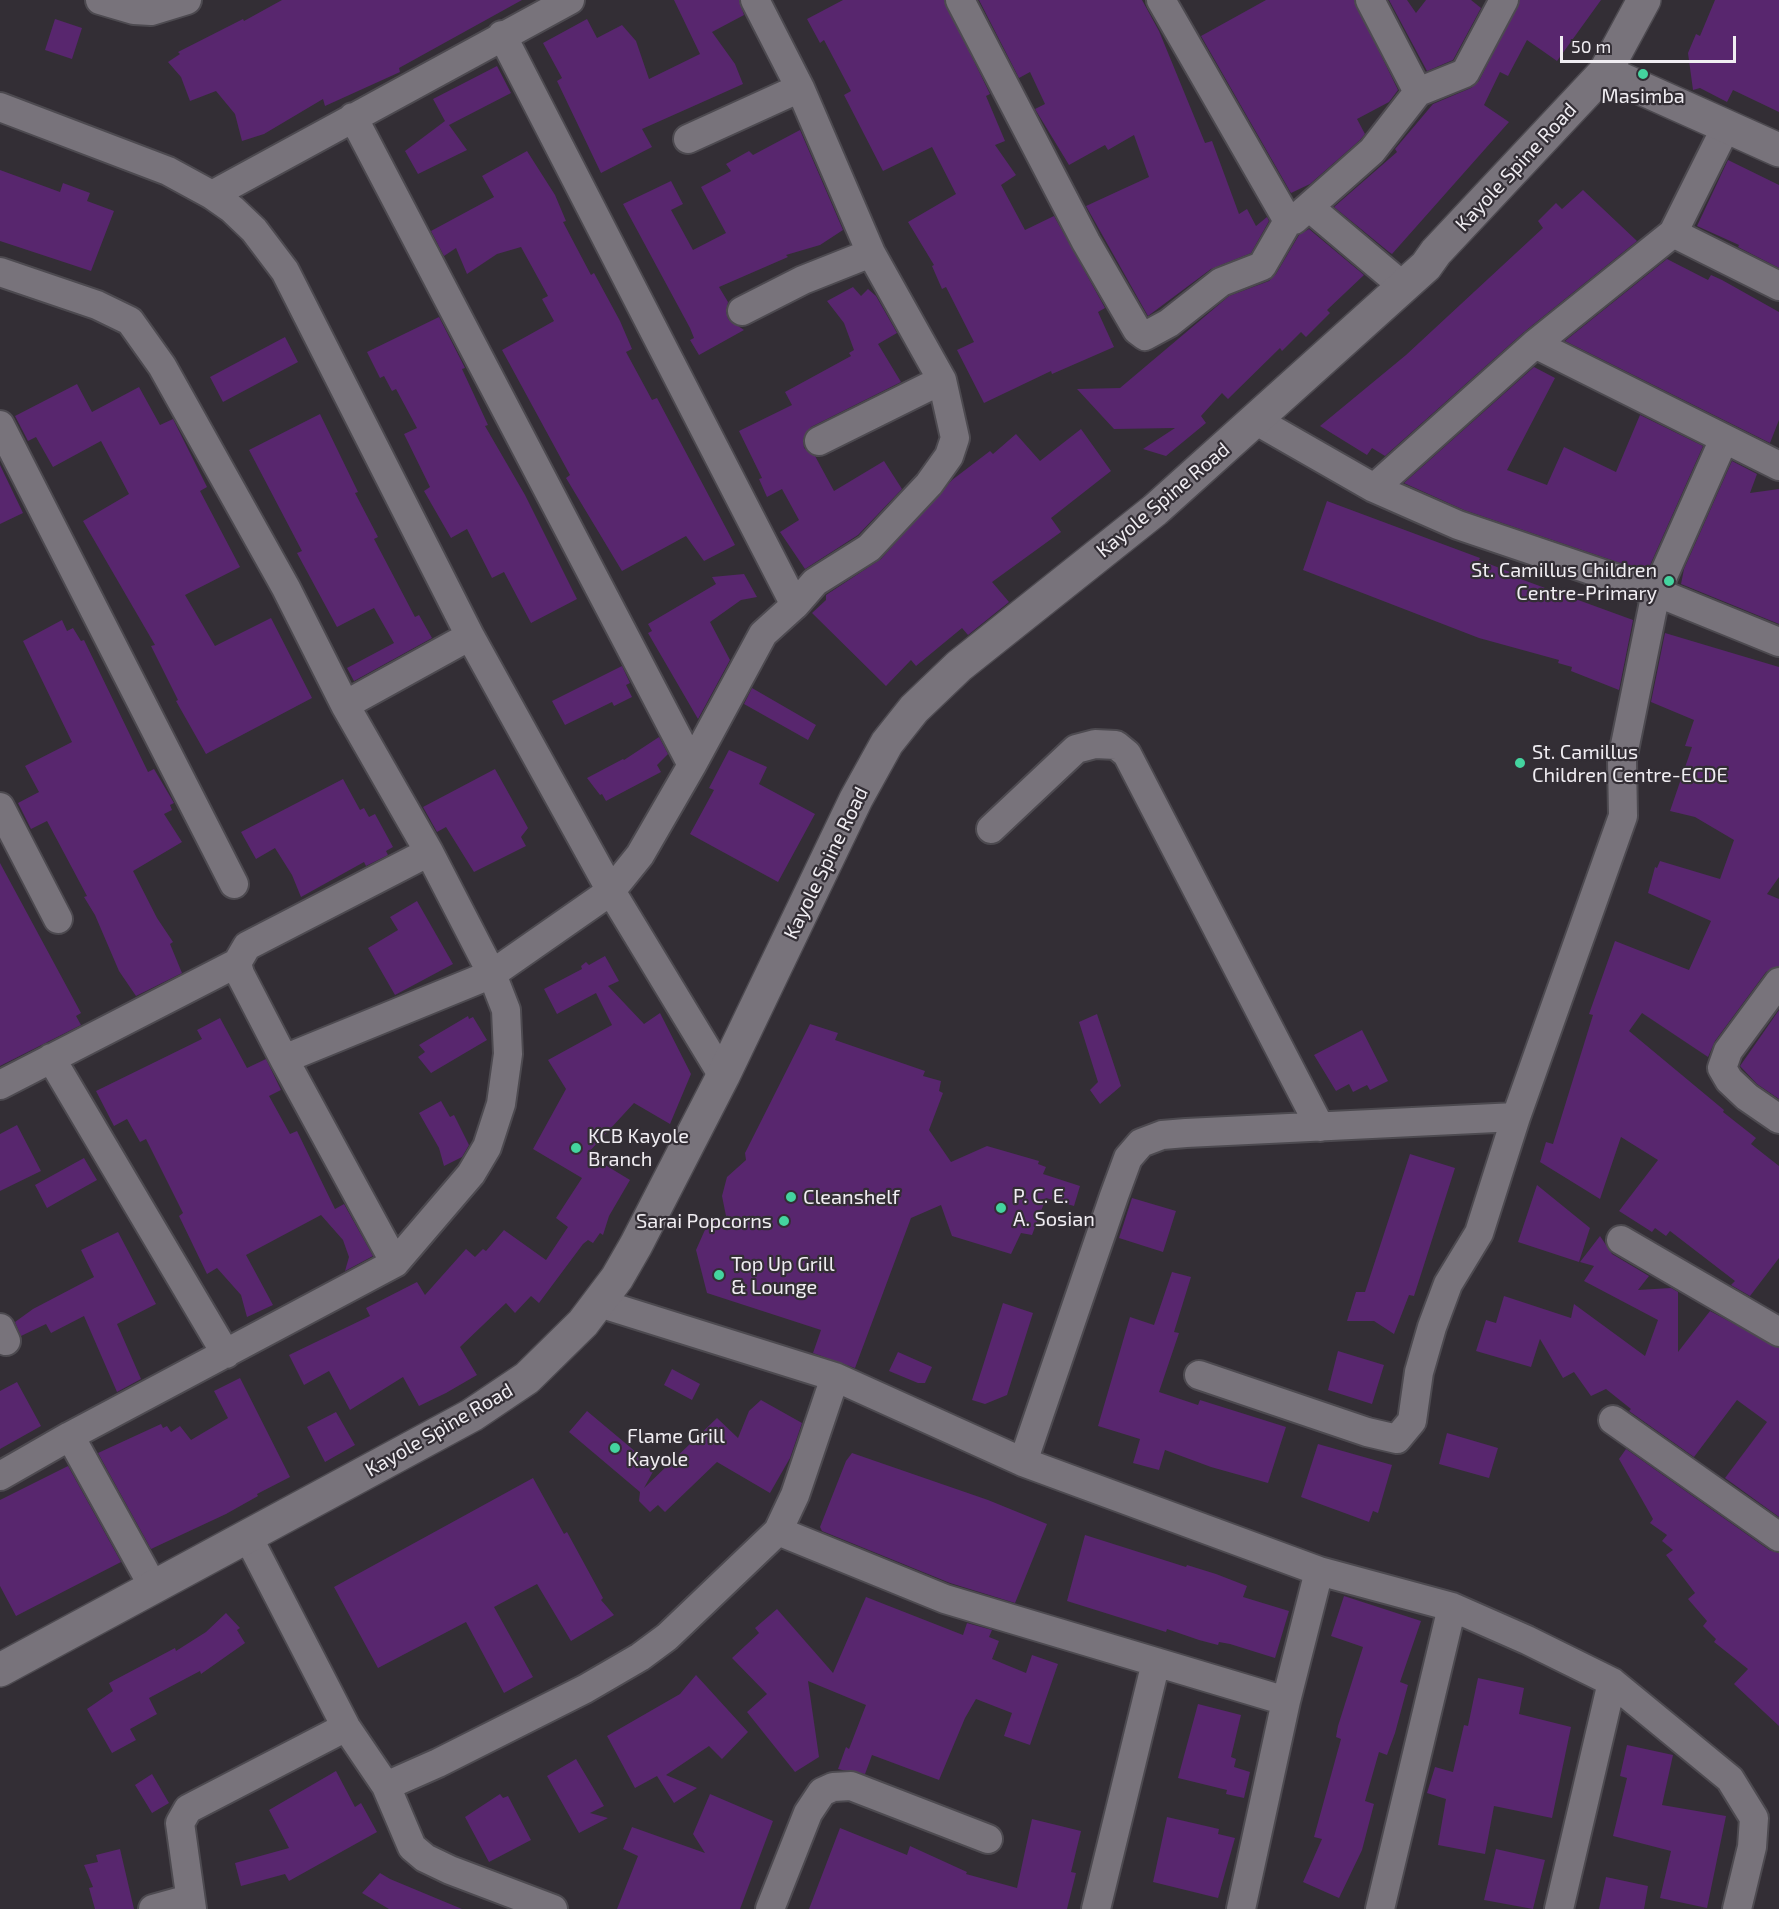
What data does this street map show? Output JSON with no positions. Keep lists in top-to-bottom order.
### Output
{
  "streets": {
    "main road": ["Kayole Spine Road"]
  },
  "places": [
    "Masimba",
    "St. Camillus Children Centre-Primary",
    "St. Camillus Children Centre-ECDE",
    "KCB Kayole Branch",
    "Cleanshelf",
    "P. C. E. A. Sosian",
    "Sarai Popcorns",
    "Top Up Grill & Lounge",
    "Flame Grill Kayole"
  ],
  "scale_bar": "50 m"
}
